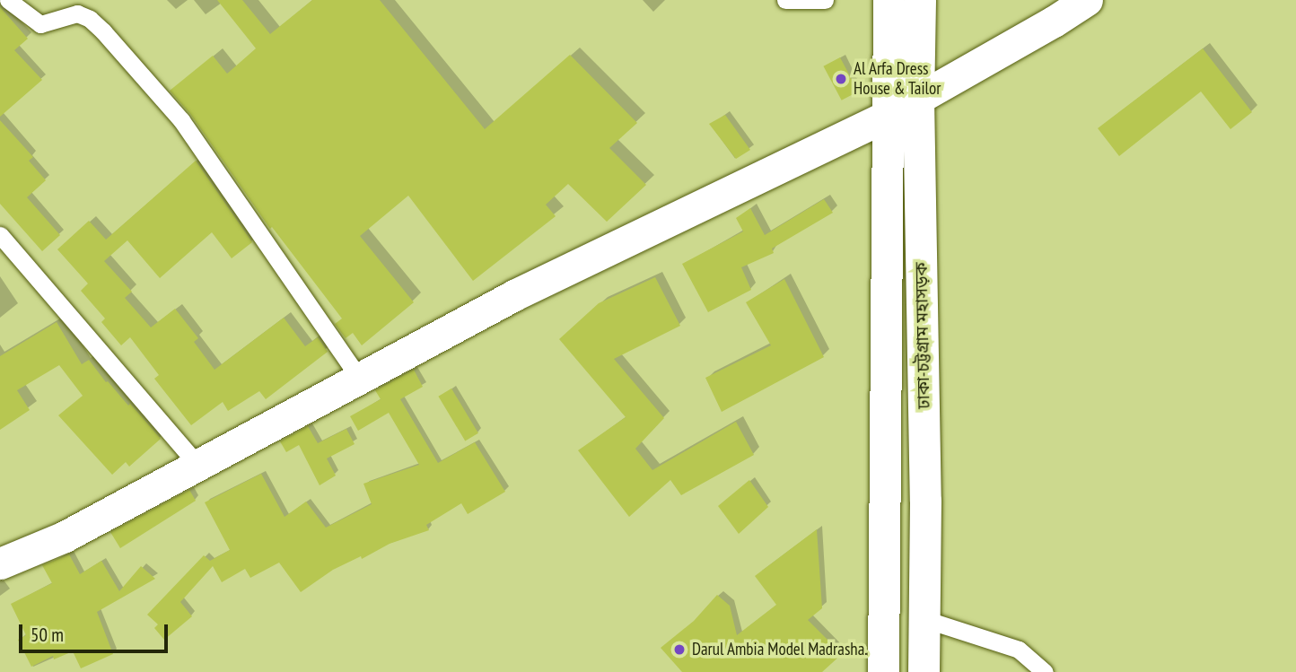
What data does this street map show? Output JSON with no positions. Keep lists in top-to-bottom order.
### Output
{
  "streets": {
    "highway": ["ঢাকা-চট্টগ্রাম মহাসড়ক"]
  },
  "places": ["Al Arfa Dress House & Tailor", "Darul Ambia Model Madrasha."],
  "scale_bar": "50 m"
}
